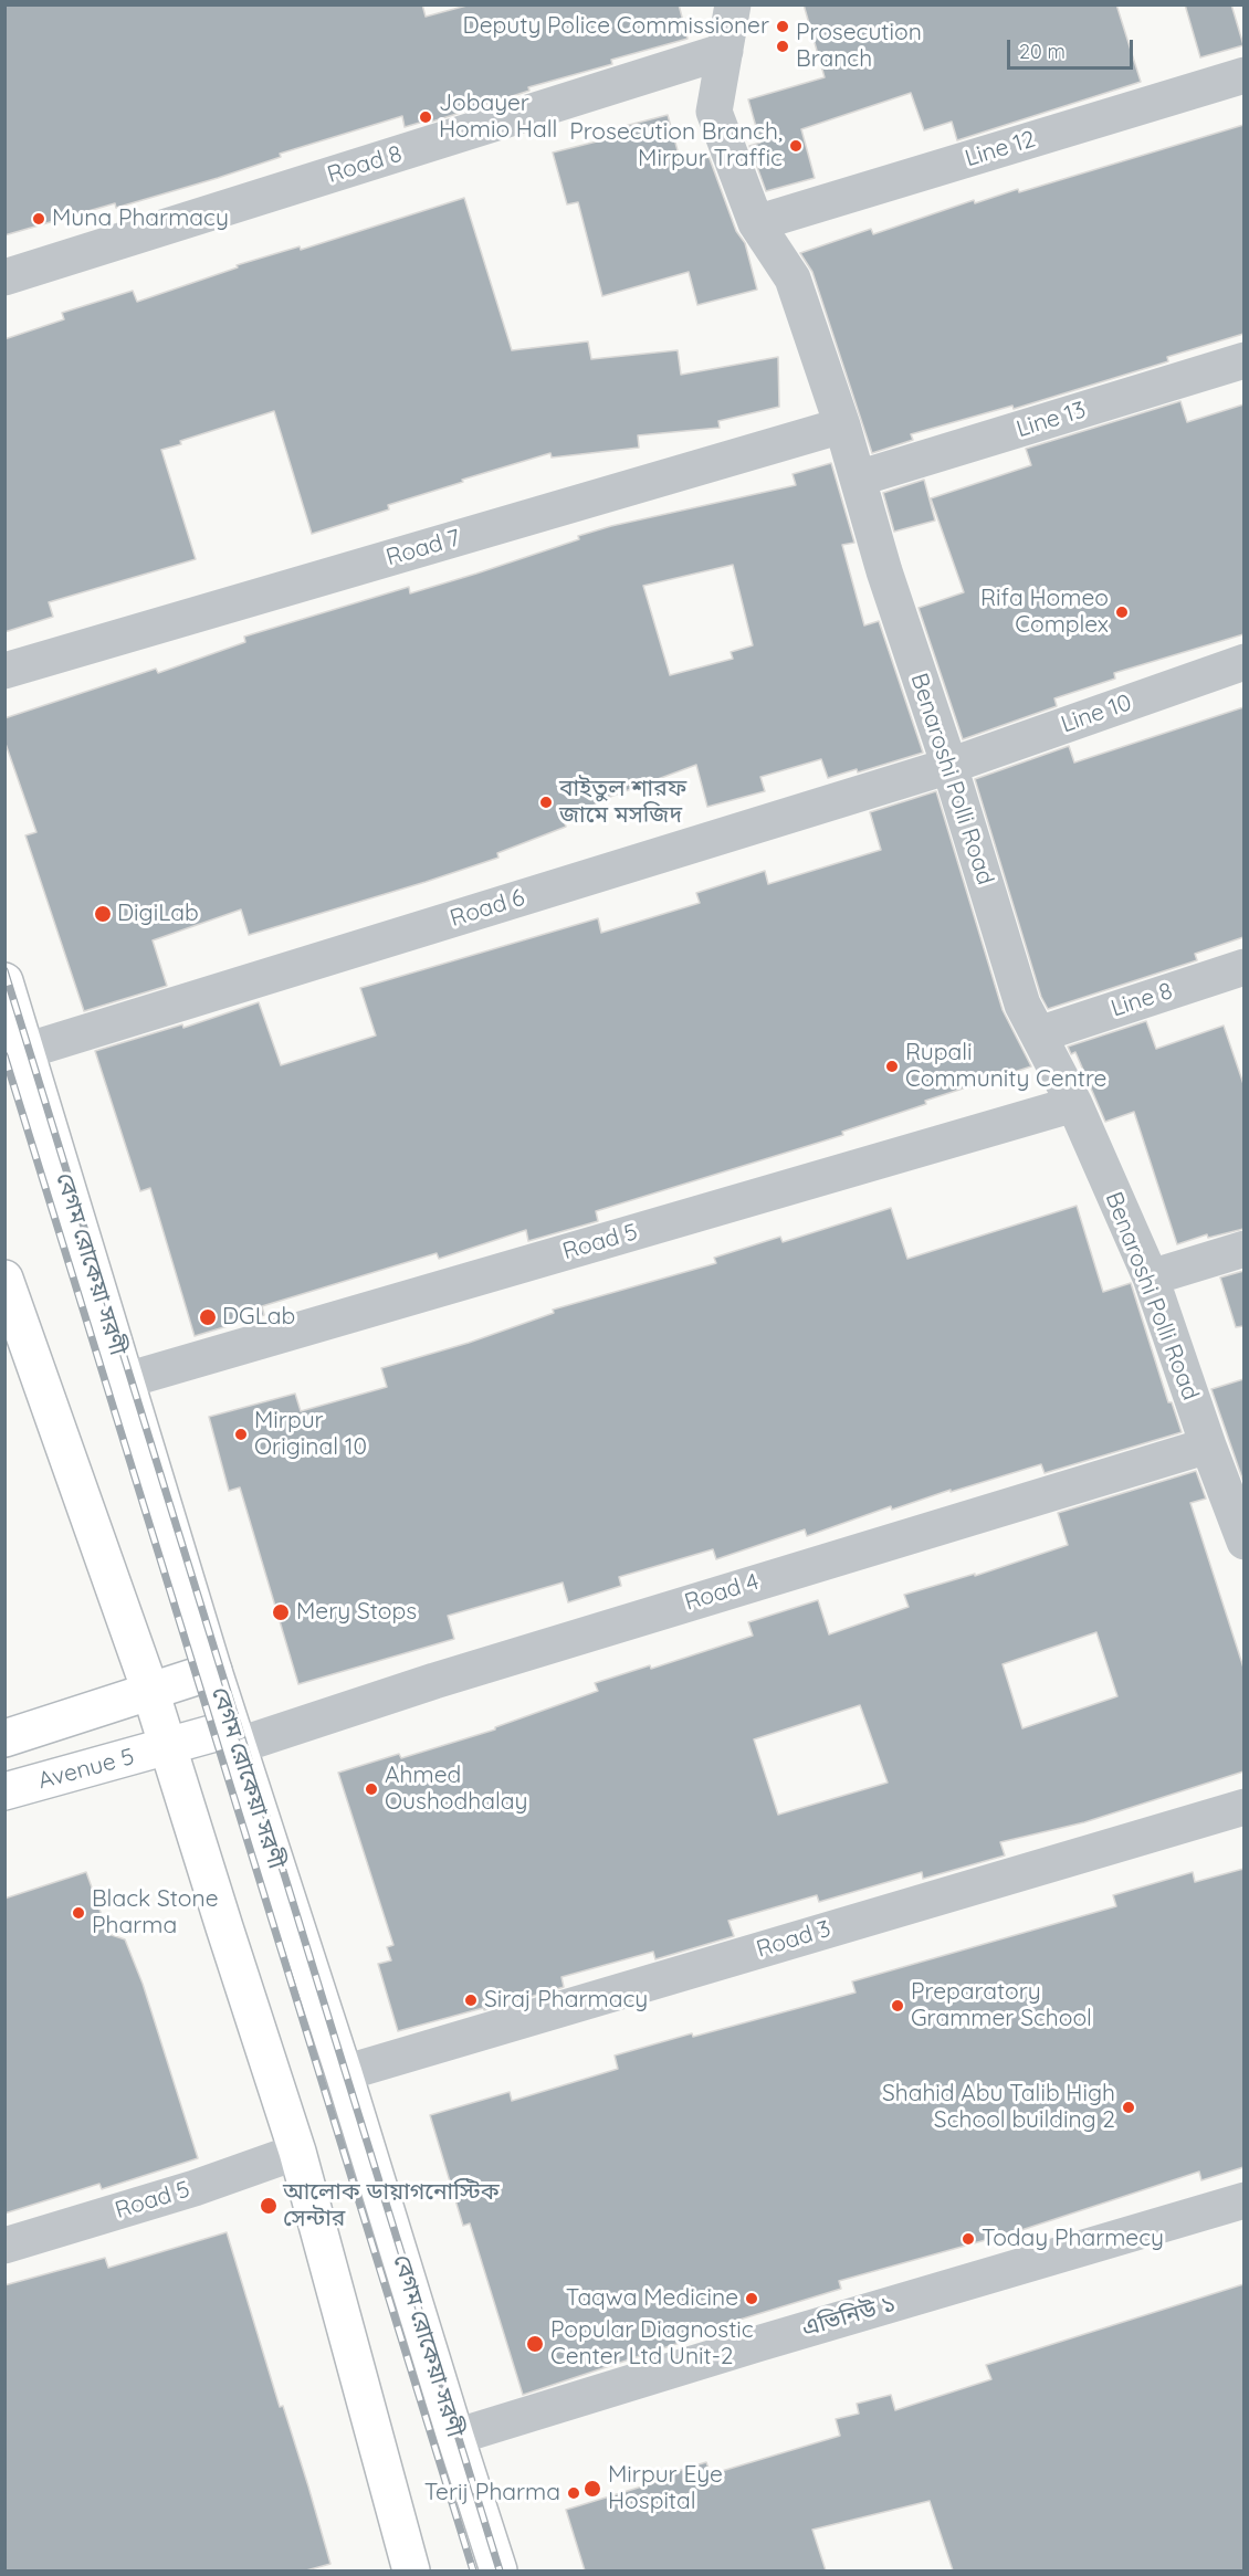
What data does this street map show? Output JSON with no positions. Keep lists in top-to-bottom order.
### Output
{
  "streets": {
    "main road": ["বেগম রোকেয়া সরণী", "Avenue 5"],
    "street": [
      "Line 12",
      "Road 8",
      "Line 13",
      "Road 7",
      "Line 10",
      "Benaroshi Polli Road",
      "Road 6",
      "Line 8",
      "Road 5",
      "Road 4",
      "Road 3",
      "এভিনিউ ১"
    ]
  },
  "crossings": [
    ["Line 12", "Benaroshi Polli Road"],
    ["Road 8", "Benaroshi Polli Road"],
    ["Line 13", "Benaroshi Polli Road"],
    ["Road 7", "Benaroshi Polli Road"],
    ["Line 10", "Benaroshi Polli Road"],
    ["Line 10", "Road 6"],
    ["Benaroshi Polli Road", "Road 6"],
    ["Benaroshi Polli Road", "Line 8"],
    ["Benaroshi Polli Road", "Road 5"],
    ["Benaroshi Polli Road", "Road 4"],
    ["Road 6", "বেগম রোকেয়া সরণী"],
    ["Road 5", "বেগম রোকেয়া সরণী"],
    ["বেগম রোকেয়া সরণী", "Road 4"],
    ["বেগম রোকেয়া সরণী", "Avenue 5"],
    ["বেগম রোকেয়া সরণী", "Road 3"],
    ["বেগম রোকেয়া সরণী", "এভিনিউ ১"],
    ["Road 4", "Avenue 5"]
  ],
  "places": [
    "Deputy Police Commissioner",
    "Prosecution Branch",
    "Jobayer Homio Hall",
    "Prosecution Branch, Mirpur Traffic",
    "Muna Pharmacy",
    "Rifa Homeo Complex",
    "বাইতুল শারফ জামে মসজিদ",
    "DigiLab",
    "Rupali Community Centre",
    "DGLab",
    "Mirpur Original 10",
    "Mery Stops",
    "Ahmed Oushodhalay",
    "Black Stone Pharma",
    "Siraj Pharmacy",
    "Preparatory Grammer School",
    "Shahid Abu Talib High School building 2",
    "আলোক ডায়াগনোস্টিক সেন্টার",
    "Today Pharmecy",
    "Taqwa Medicine",
    "Popular Diagnostic Center Ltd Unit-2",
    "Mirpur Eye Hospital",
    "Terij Pharma"
  ],
  "scale_bar": "20 m"
}
